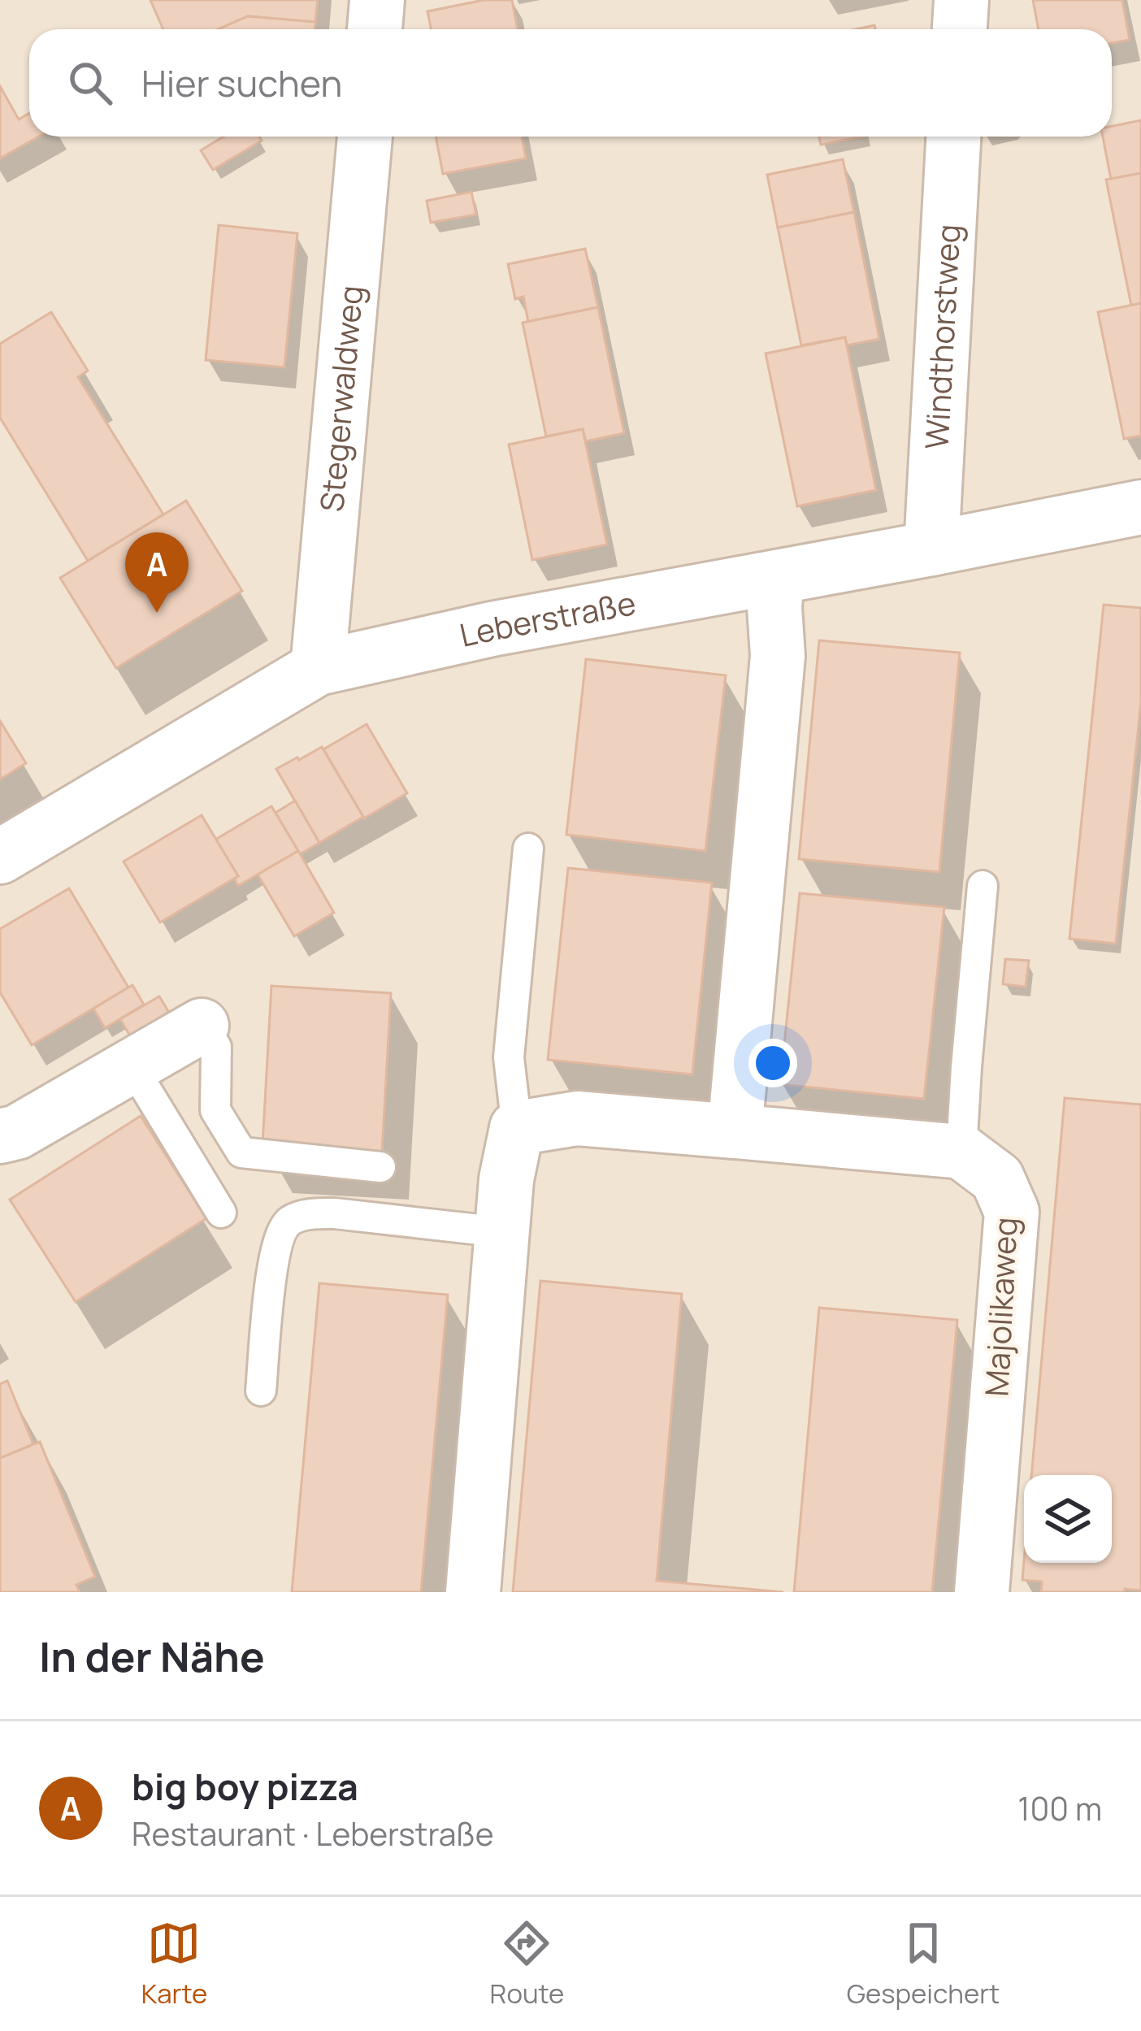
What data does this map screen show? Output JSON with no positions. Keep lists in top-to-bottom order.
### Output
{
  "streets": {
    "street": [
      "Windthorstweg",
      "Stegerwaldweg",
      "Leberstraße",
      "Majolikaweg"
    ]
  },
  "crossings": [
    ["Windthorstweg", "Leberstraße"],
    ["Stegerwaldweg", "Leberstraße"]
  ],
  "page": {
    "search": "Hier suchen",
    "pins": "A",
    "heading": "In der Nähe",
    "list": [
      {
        "mark": "A",
        "name": "big boy pizza",
        "note": "Restaurant · Leberstraße",
        "value": "100 m"
      }
    ],
    "nav": ["Karte", "Route", "Gespeichert"]
  }
}
